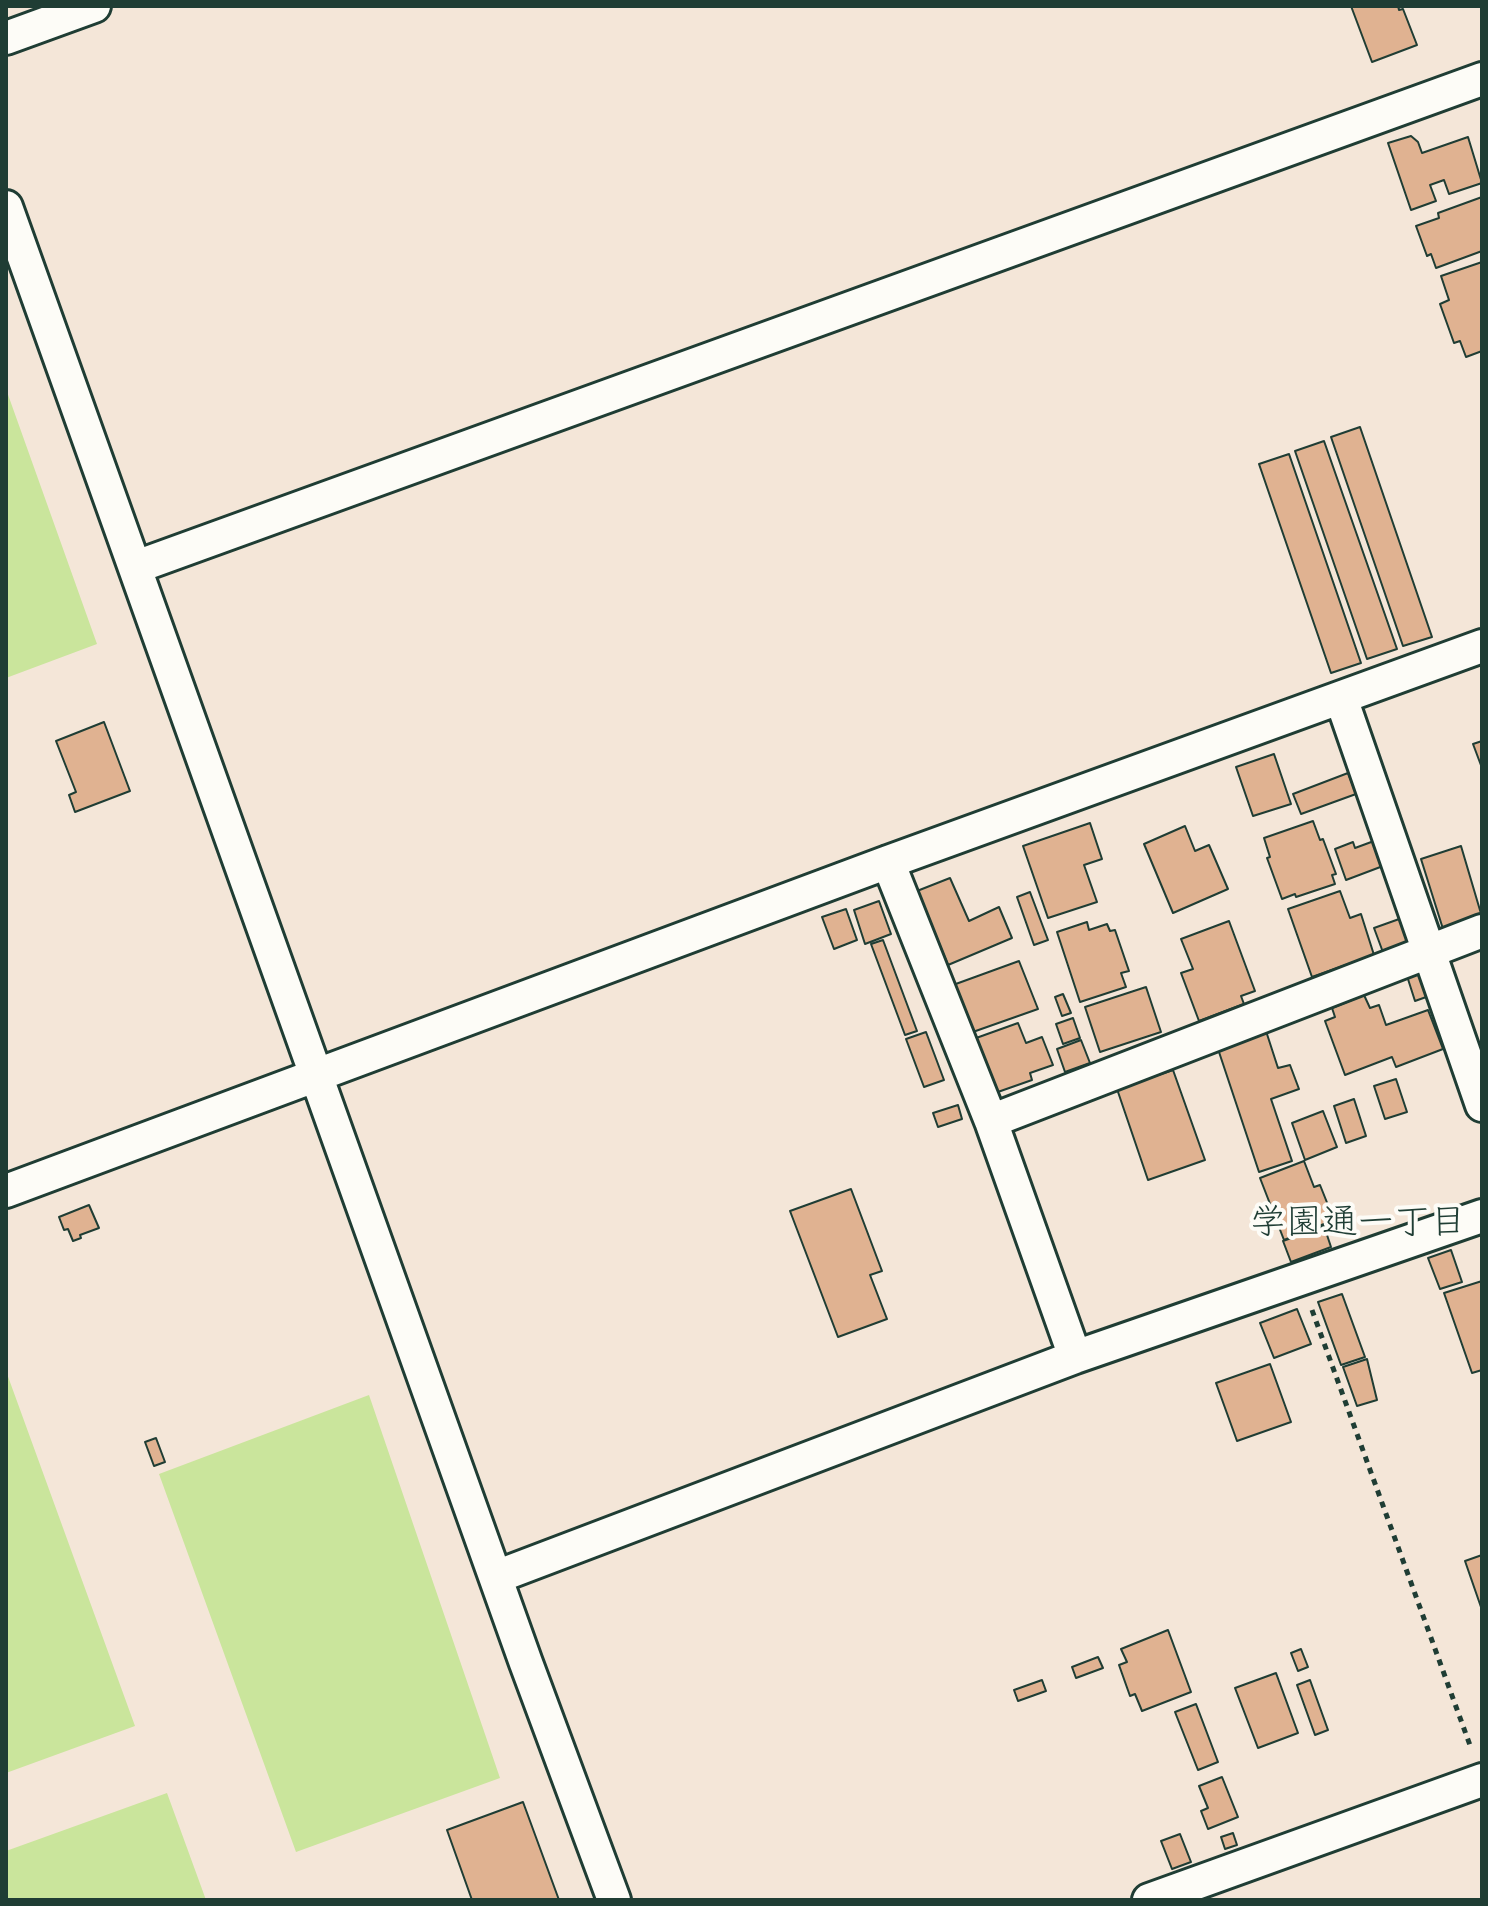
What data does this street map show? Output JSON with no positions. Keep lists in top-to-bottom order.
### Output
{
  "districts": ["学園通一丁目"]
}
